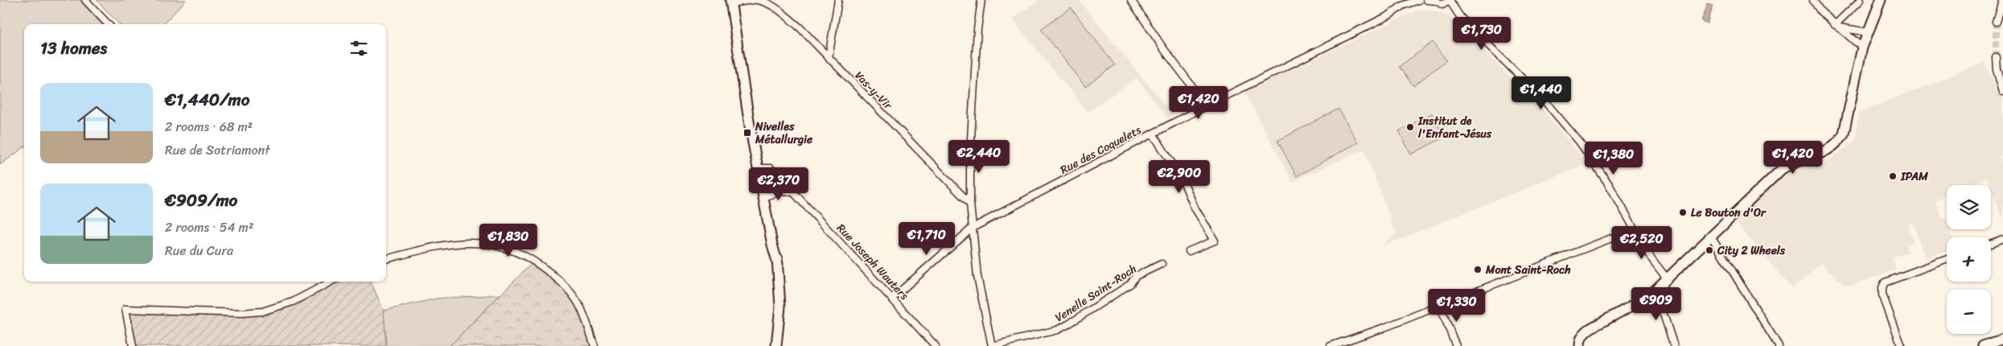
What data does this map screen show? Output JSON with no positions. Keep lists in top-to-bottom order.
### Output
{
  "streets": {
    "street": [
      "Vas-y-Vir",
      "Rue des Coquelets",
      "Rue Joseph Wauters",
      "Venelle Saint-Roch"
    ]
  },
  "crossings": [
    ["Rue des Coquelets", "Rue Joseph Wauters"]
  ],
  "places": {
    "other": [
      "Institut de l'Enfant-Jésus",
      "IPAM",
      "Le Bouton d'Or",
      "City 2 Wheels",
      "Mont Saint-Roch"
    ],
    "transit": ["Nivelles Métallurgie"]
  },
  "page": {
    "price": [
      "€1,730",
      "€1,440",
      "€1,420",
      "€2,440",
      "€1,420",
      "€1,380",
      "€2,900",
      "€2,370",
      "€1,710",
      "€1,830",
      "€2,520",
      "€909",
      "€1,330"
    ],
    "heading": "13 homes",
    "list": [
      {
        "name": "€1,440/mo",
        "note": "2 rooms · 68 m² · Rue de Sotriamont"
      },
      {
        "name": "€909/mo",
        "note": "2 rooms · 54 m² · Rue du Cura"
      }
    ],
    "map_buttons": ["+", "−"]
  }
}
